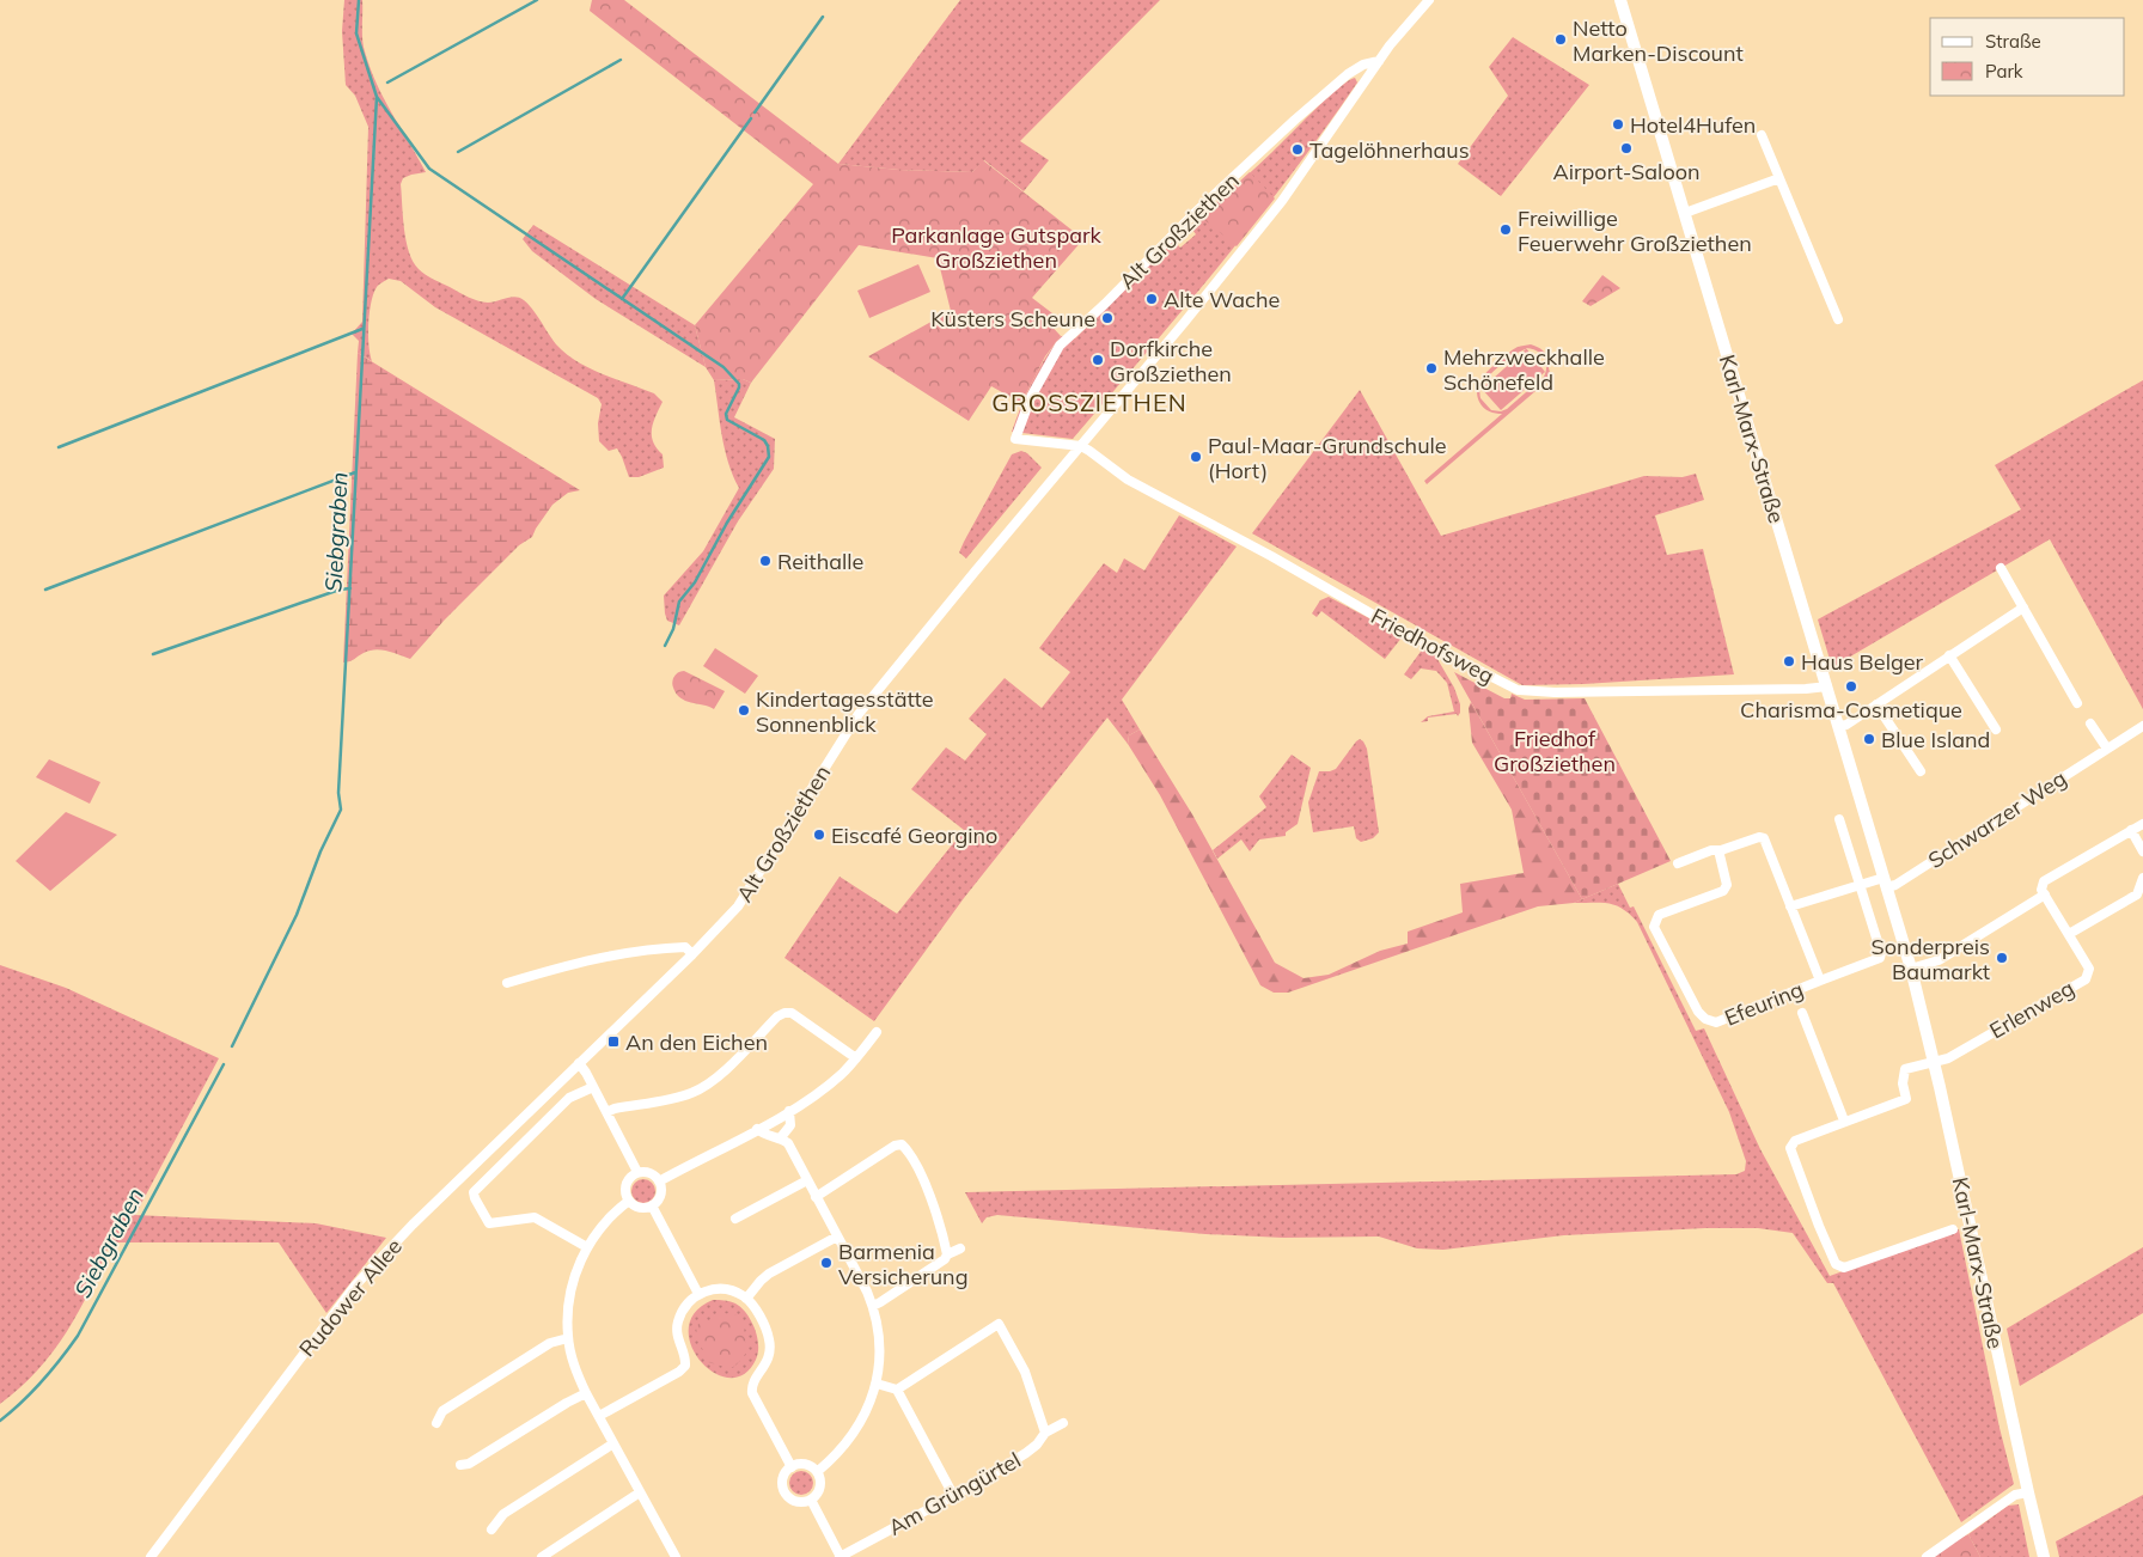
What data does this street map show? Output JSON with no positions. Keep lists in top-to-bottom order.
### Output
{
  "streets": {
    "main road": ["Karl-Marx-Straße"],
    "street": [
      "Alt Großziethen",
      "Friedhofsweg",
      "Schwarzer Weg",
      "Efeuring",
      "Erlenweg",
      "Rudower Allee",
      "Am Grüngürtel"
    ]
  },
  "crossings": [
    ["Alt Großziethen", "Friedhofsweg"],
    ["Alt Großziethen", "Rudower Allee"],
    ["Karl-Marx-Straße", "Friedhofsweg"],
    ["Karl-Marx-Straße", "Schwarzer Weg"],
    ["Karl-Marx-Straße", "Erlenweg"]
  ],
  "districts": ["GROSSZIETHEN"],
  "water": ["Siebgraben"],
  "parks": ["Parkanlage Gutspark Großziethen", "Friedhof Großziethen"],
  "places": {
    "other": [
      "Netto Marken-Discount",
      "Hotel4Hufen",
      "Airport-Saloon",
      "Tagelöhnerhaus",
      "Freiwillige Feuerwehr Großziethen",
      "Alte Wache",
      "Küsters Scheune",
      "Dorfkirche Großziethen",
      "Mehrzweckhalle Schönefeld",
      "Paul-Maar-Grundschule (Hort)",
      "Reithalle",
      "Haus Belger",
      "Charisma-Cosmetique",
      "Kindertagesstätte Sonnenblick",
      "Blue Island",
      "Eiscafé Georgino",
      "Sonderpreis Baumarkt",
      "Barmenia Versicherung"
    ],
    "transit": ["An den Eichen"]
  },
  "legend": ["Straße", "Park"]
}
